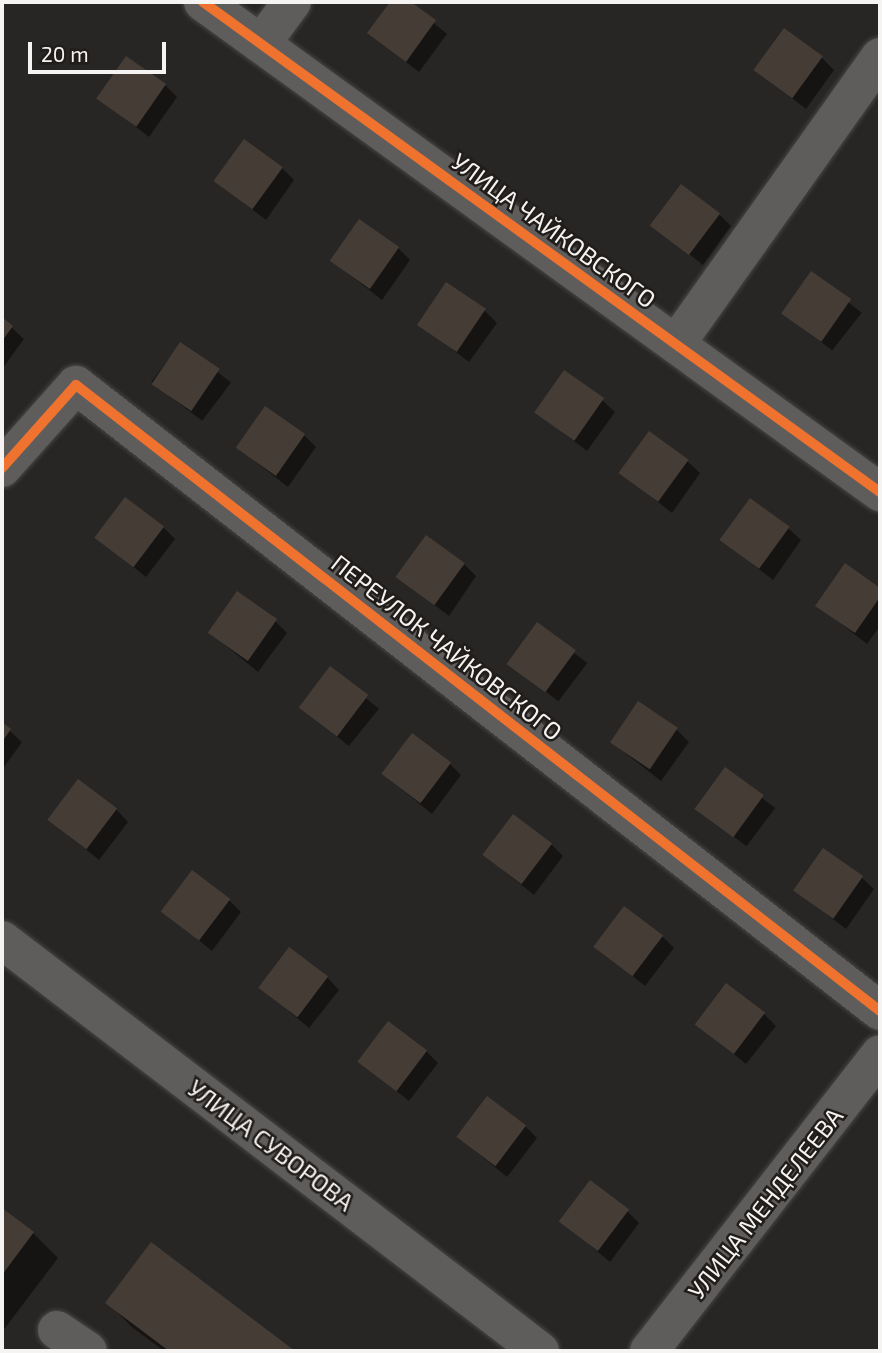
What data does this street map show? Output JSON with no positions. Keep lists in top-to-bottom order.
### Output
{
  "streets": {
    "street": [
      "УЛИЦА ЧАЙКОВСКОГО",
      "ПЕРЕУЛОК ЧАЙКОВСКОГО",
      "УЛИЦА СУВОРОВА",
      "УЛИЦА МЕНДЕЛЕЕВА"
    ]
  },
  "scale_bar": "20 m"
}
